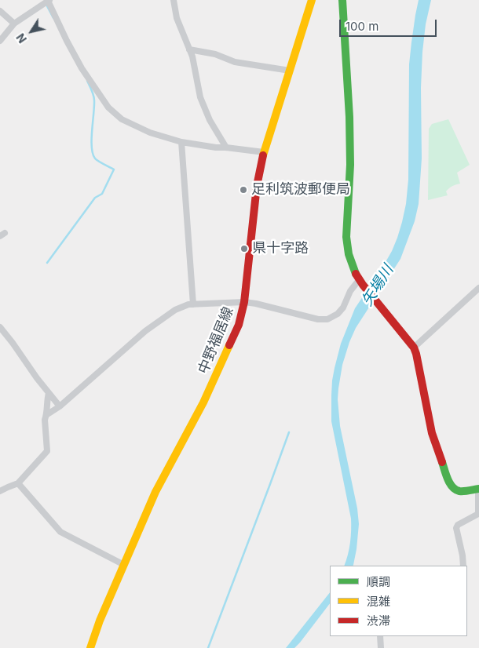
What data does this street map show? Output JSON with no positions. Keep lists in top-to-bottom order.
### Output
{
  "streets": {
    "main road": ["中野福居線"]
  },
  "water": ["矢場川"],
  "places": ["足利筑波郵便局", "県十字路"],
  "legend": ["順調", "混雑", "渋滞"],
  "scale_bar": "100 m",
  "north": "bottom left"
}
